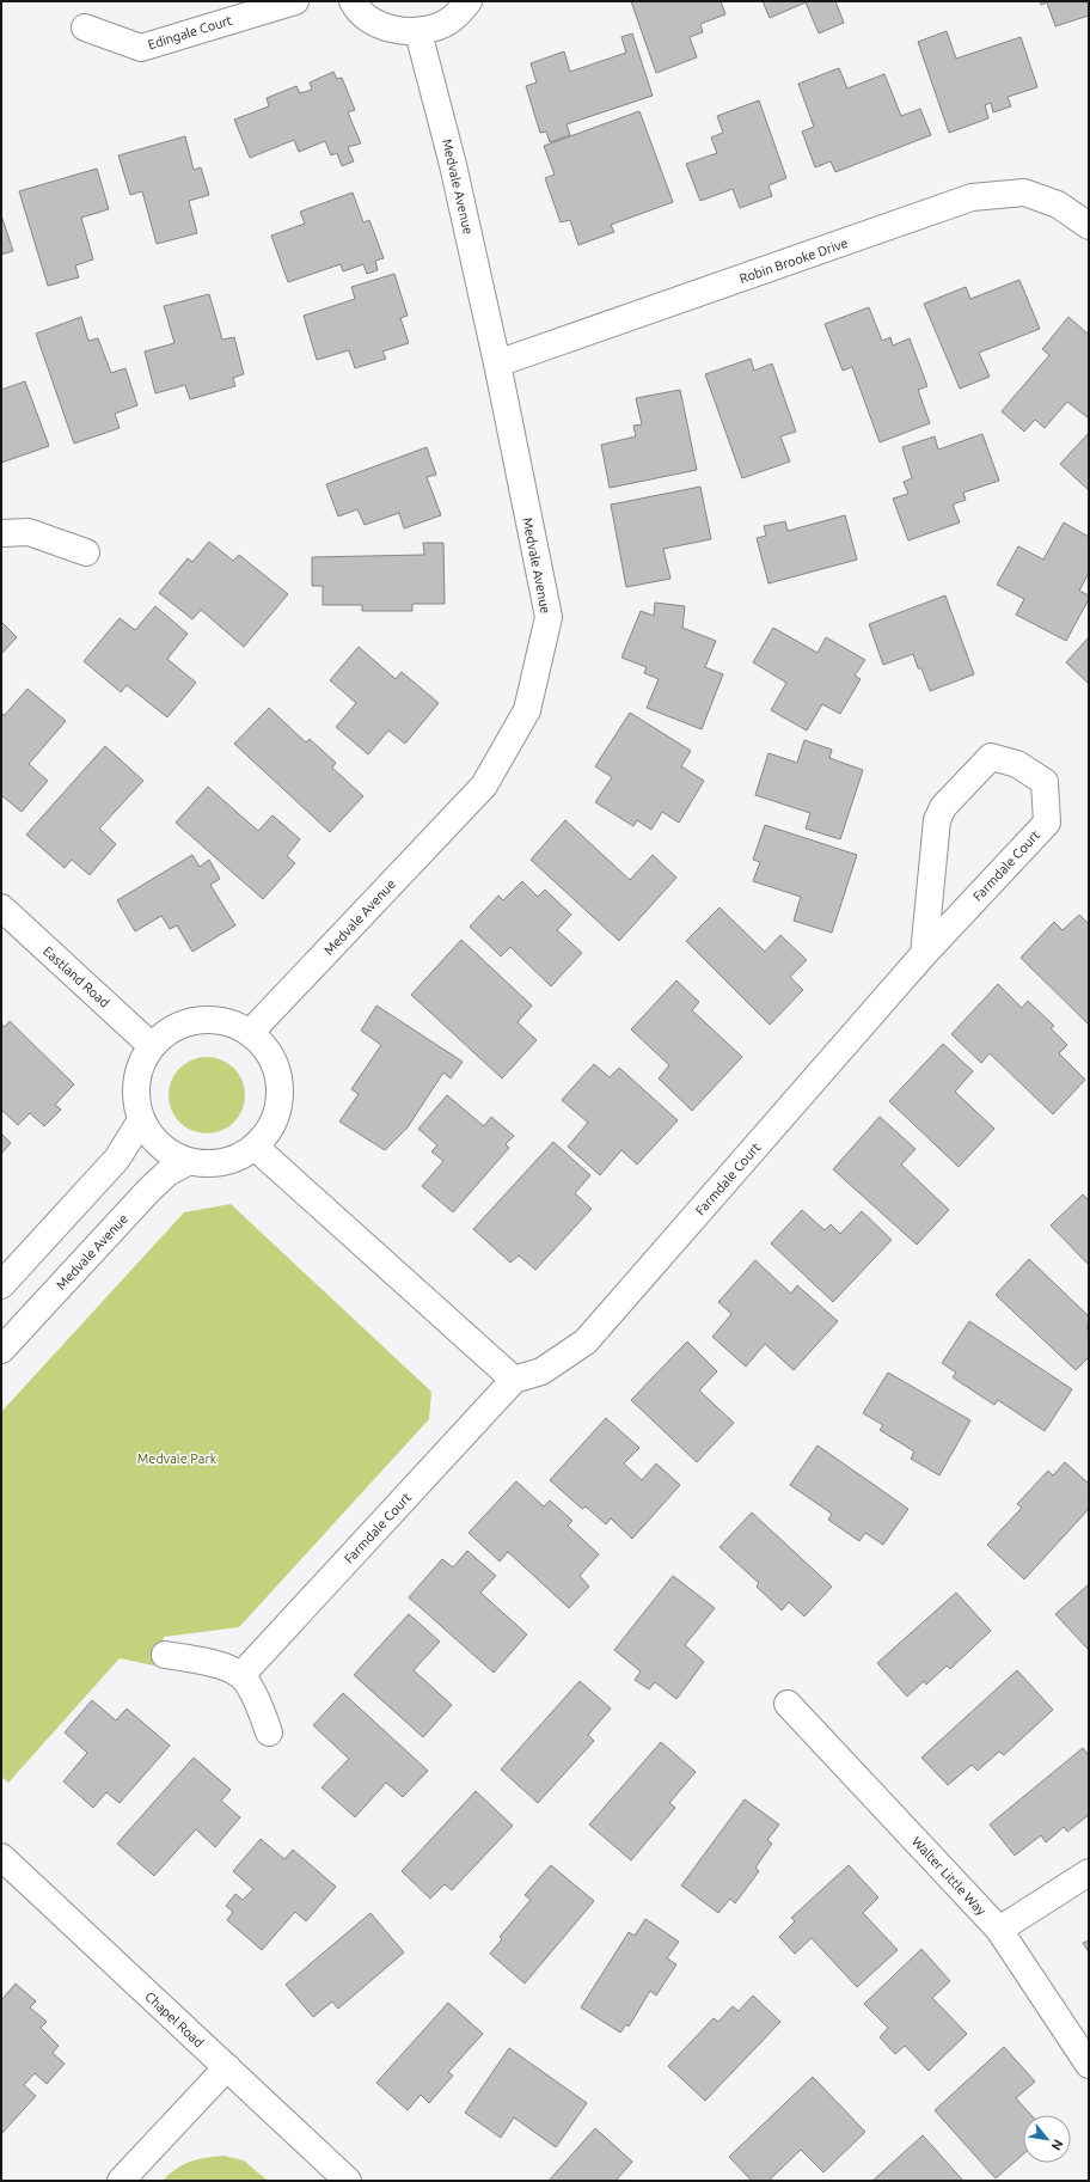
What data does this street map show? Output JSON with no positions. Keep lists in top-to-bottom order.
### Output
{
  "streets": {
    "street": [
      "Edingale Court",
      "Medvale Avenue",
      "Robin Brooke Drive",
      "Farmdale Court",
      "Eastland Road",
      "Walter Little Way",
      "Chapel Road"
    ]
  },
  "crossings": [
    ["Medvale Avenue", "Robin Brooke Drive"],
    ["Medvale Avenue", "Eastland Road"]
  ],
  "parks": ["Medvale Park"],
  "north": "bottom right"
}
